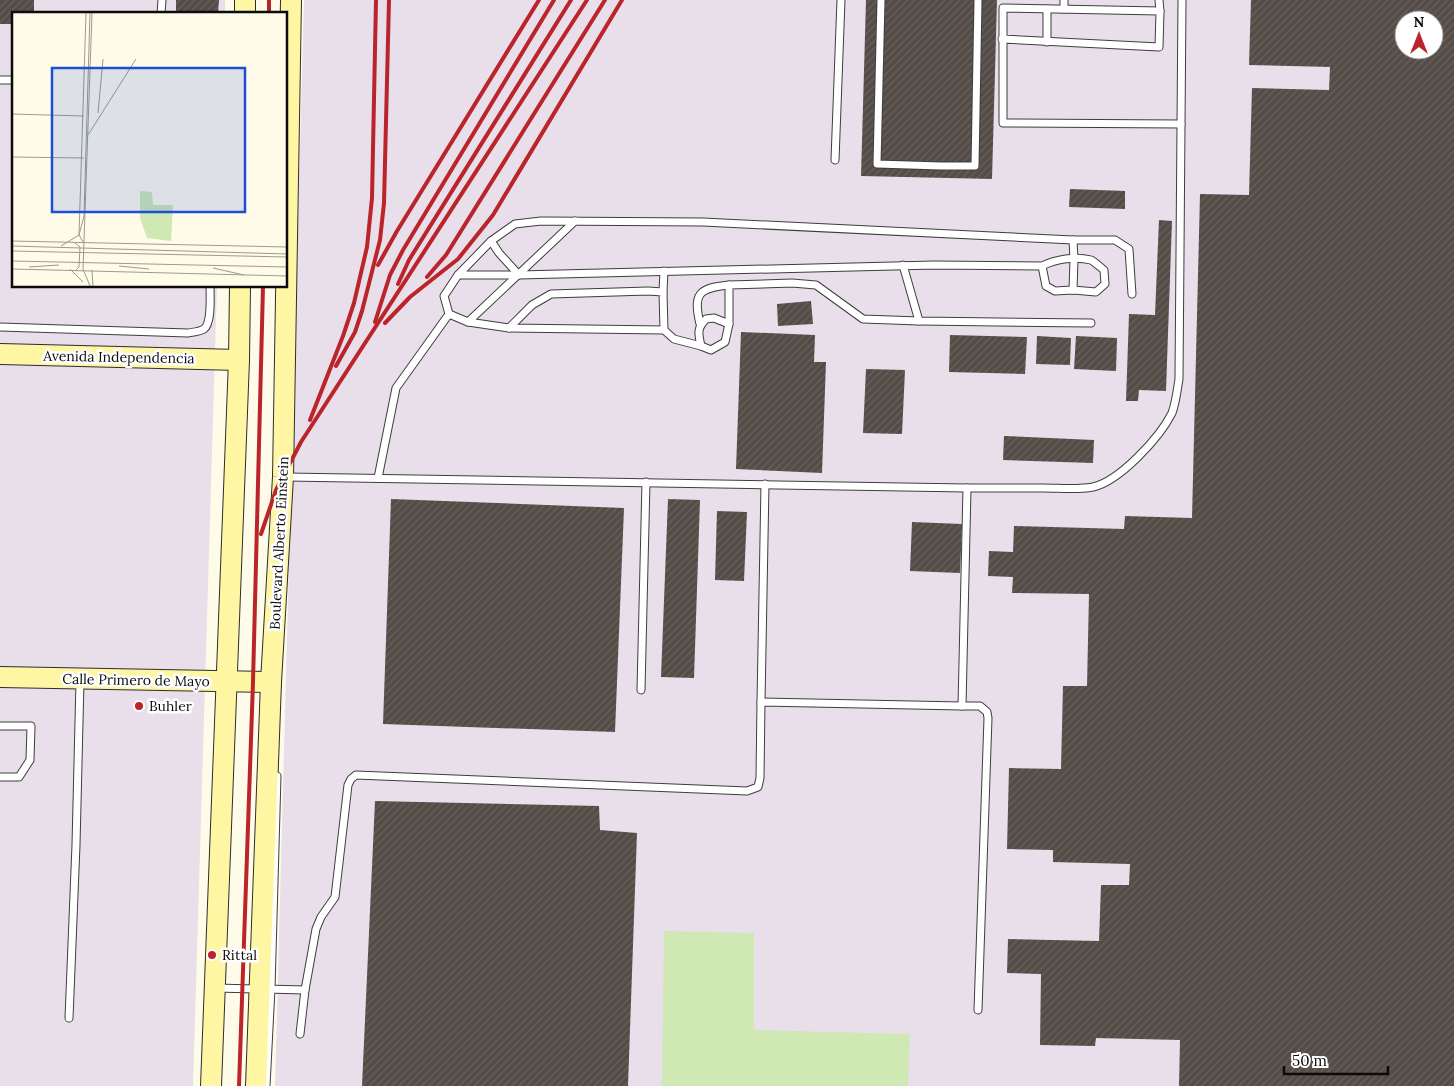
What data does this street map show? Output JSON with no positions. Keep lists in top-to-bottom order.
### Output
{
  "streets": {
    "main road": ["Avenida Independencia", "Boulevard Alberto Einstein", "Calle Primero de Mayo"]
  },
  "crossings": [
    ["Boulevard Alberto Einstein", "Calle Primero de Mayo"]
  ],
  "places": ["Buhler", "Rittal"],
  "scale_bar": "50 m",
  "north": "top"
}
